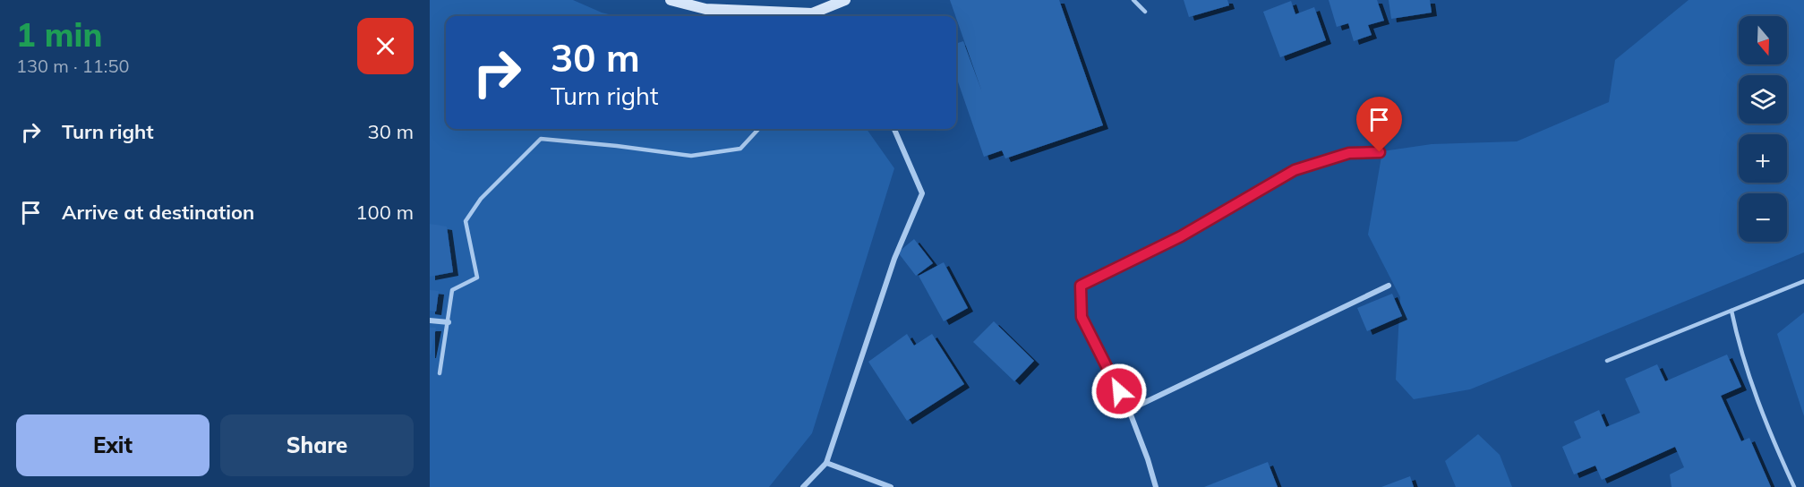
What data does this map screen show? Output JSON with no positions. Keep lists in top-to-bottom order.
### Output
{
  "north": "bottom",
  "page": {
    "heading": ["1 min", "130 m · 11:50"],
    "map_buttons": ["+", "−"],
    "turn": ["30 m", "Turn right"],
    "list": [
      {
        "name": "Turn right",
        "value": "30 m"
      },
      {
        "name": "Arrive at destination",
        "value": "100 m"
      }
    ],
    "buttons": ["Exit", "Share"]
  }
}
